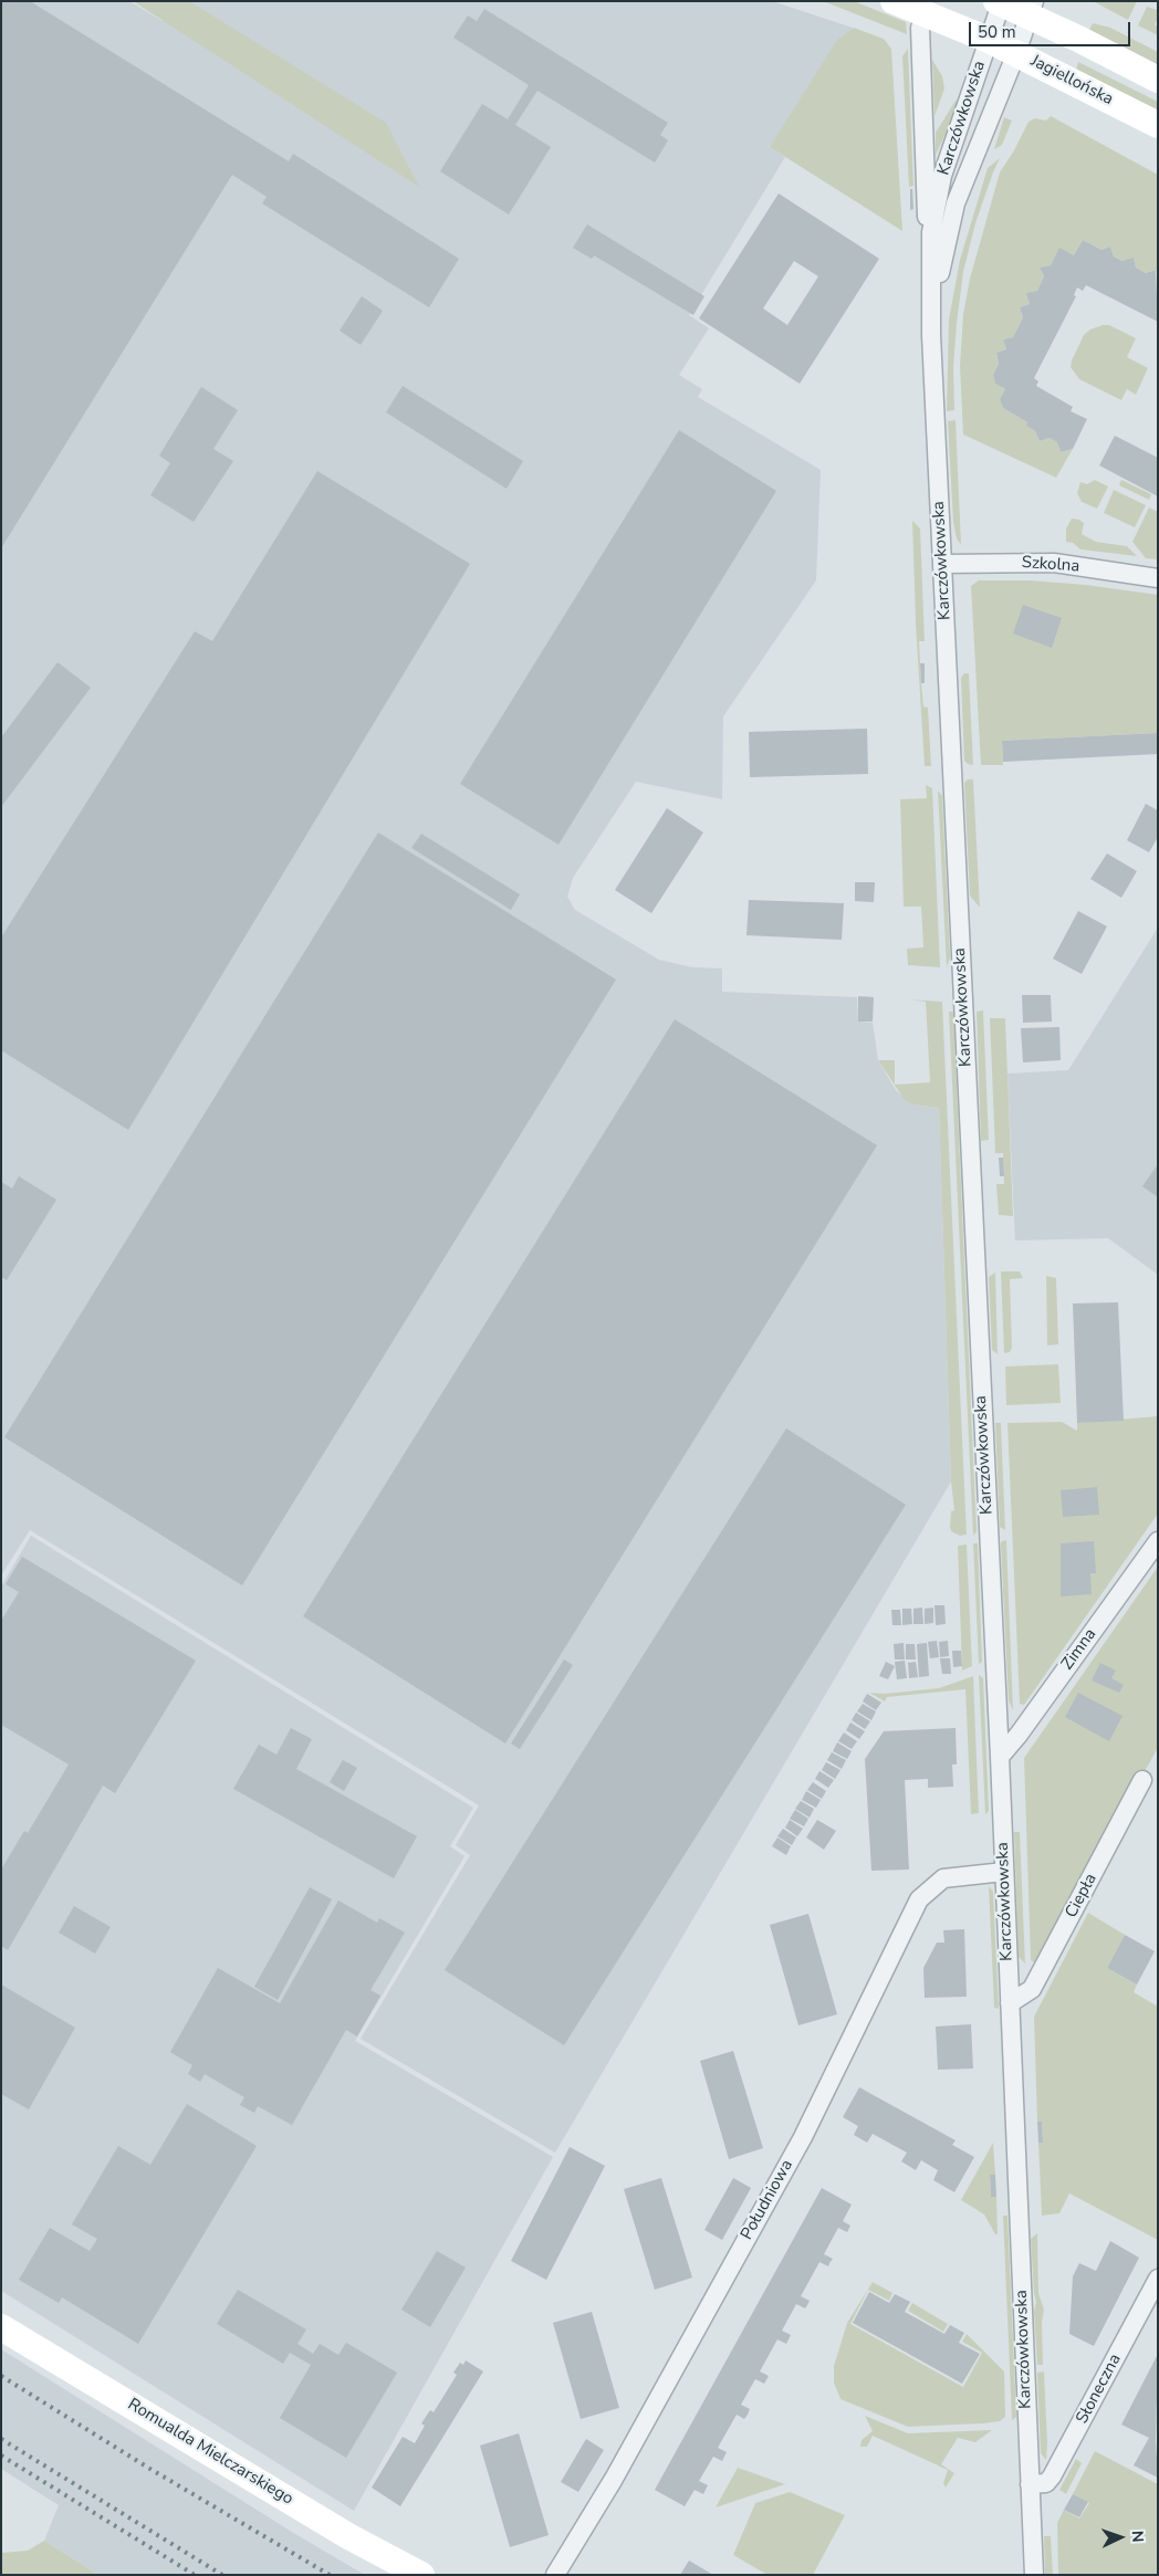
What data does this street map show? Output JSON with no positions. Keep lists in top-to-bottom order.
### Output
{
  "streets": {
    "street": [
      "Jagiellońska",
      "Karczówkowska",
      "Szkolna",
      "Zimna",
      "Ciepła",
      "Południowa",
      "Słoneczna",
      "Romualda Mielczarskiego"
    ]
  },
  "crossings": [
    ["Jagiellońska", "Karczówkowska"],
    ["Karczówkowska", "Szkolna"],
    ["Karczówkowska", "Zimna"],
    ["Karczówkowska", "Ciepła"],
    ["Karczówkowska", "Południowa"],
    ["Karczówkowska", "Słoneczna"]
  ],
  "scale_bar": "50 m",
  "north": "right"
}
